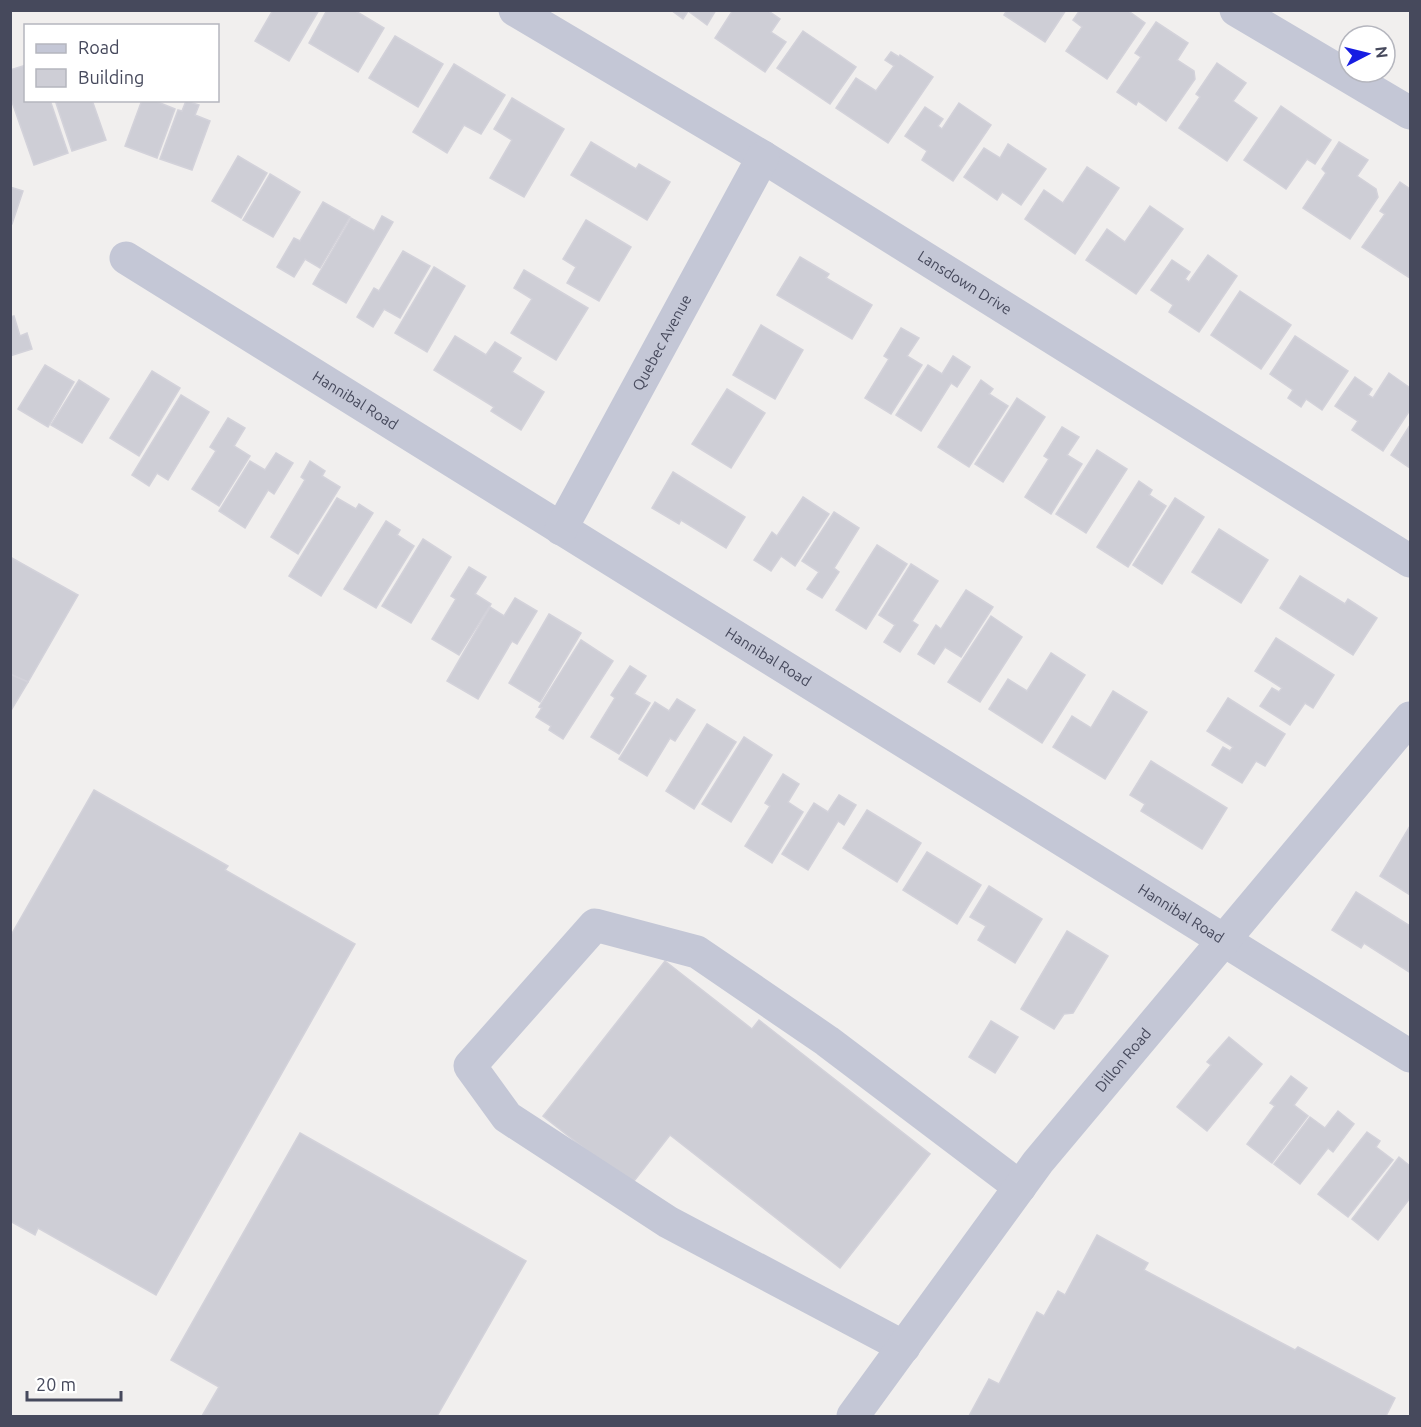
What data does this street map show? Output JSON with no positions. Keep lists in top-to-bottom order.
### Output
{
  "streets": {
    "street": [
      "Lansdown Drive",
      "Quebec Avenue",
      "Hannibal Road",
      "Dillon Road"
    ]
  },
  "crossings": [
    ["Lansdown Drive", "Quebec Avenue"],
    ["Quebec Avenue", "Hannibal Road"],
    ["Hannibal Road", "Dillon Road"]
  ],
  "legend": ["Road", "Building"],
  "scale_bar": "20 m",
  "north": "right"
}
